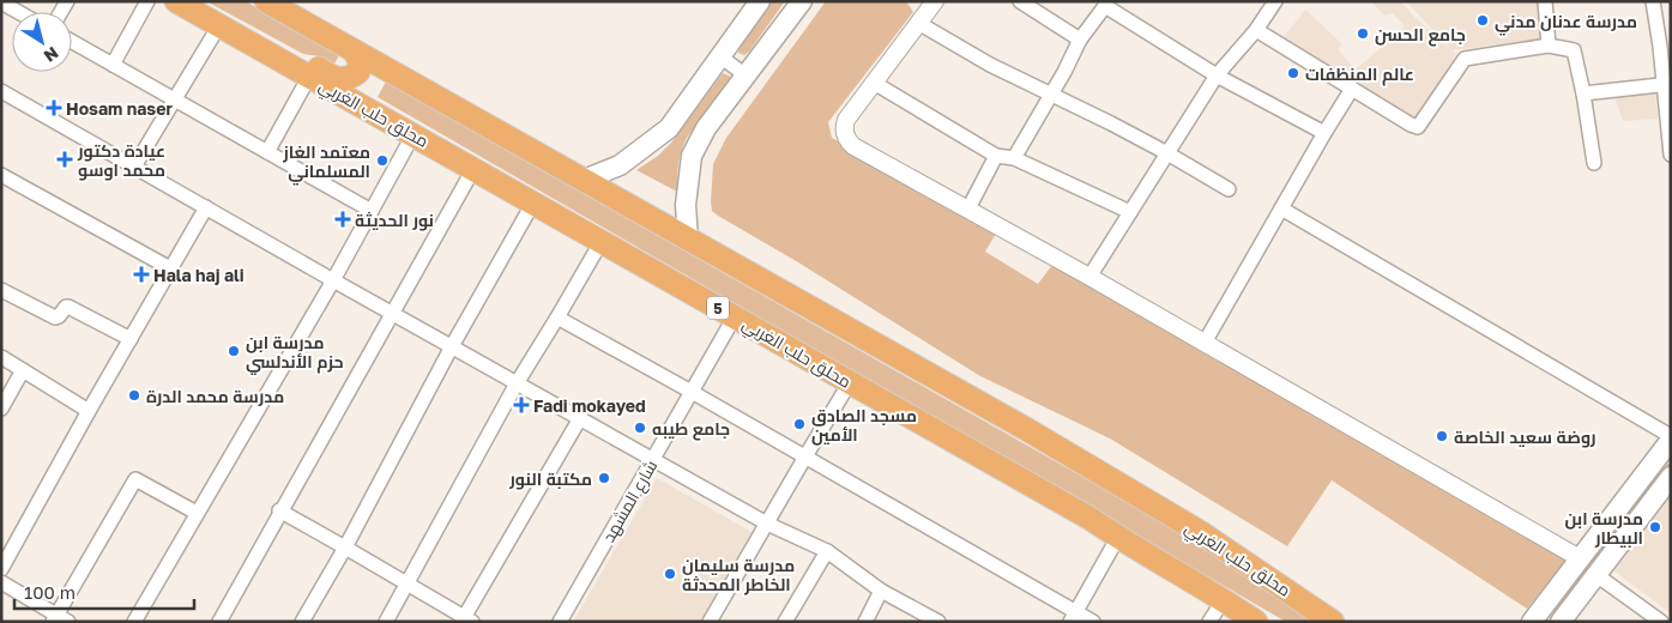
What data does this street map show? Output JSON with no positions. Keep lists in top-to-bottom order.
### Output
{
  "streets": {
    "highway": ["محلق حلب الغربي", "5"],
    "street": ["شارع المشهد"]
  },
  "crossings": [
    ["محلق حلب الغربي", "شارع المشهد"]
  ],
  "places": {
    "other": [
      "مدرسة عدنان مدني",
      "جامع الحسن",
      "عالم المنظفات",
      "معتمد الغاز المسلماني",
      "مدرسة ابن حزم الأندلسي",
      "مدرسة محمد الدرة",
      "مسجد الصادق الأمين",
      "جامع طيبه",
      "روضة سعيد الخاصة",
      "مكتبة النور",
      "مدرسة ابن البيطار",
      "مدرسة سليمان الخاطر المحدثة"
    ],
    "health": [
      "Hosam naser",
      "عيادة دكتور محمد اوسو",
      "نور الحديثة",
      "Hala haj ali",
      "Fadi mokayed"
    ]
  },
  "scale_bar": "100 m",
  "north": "bottom right"
}
